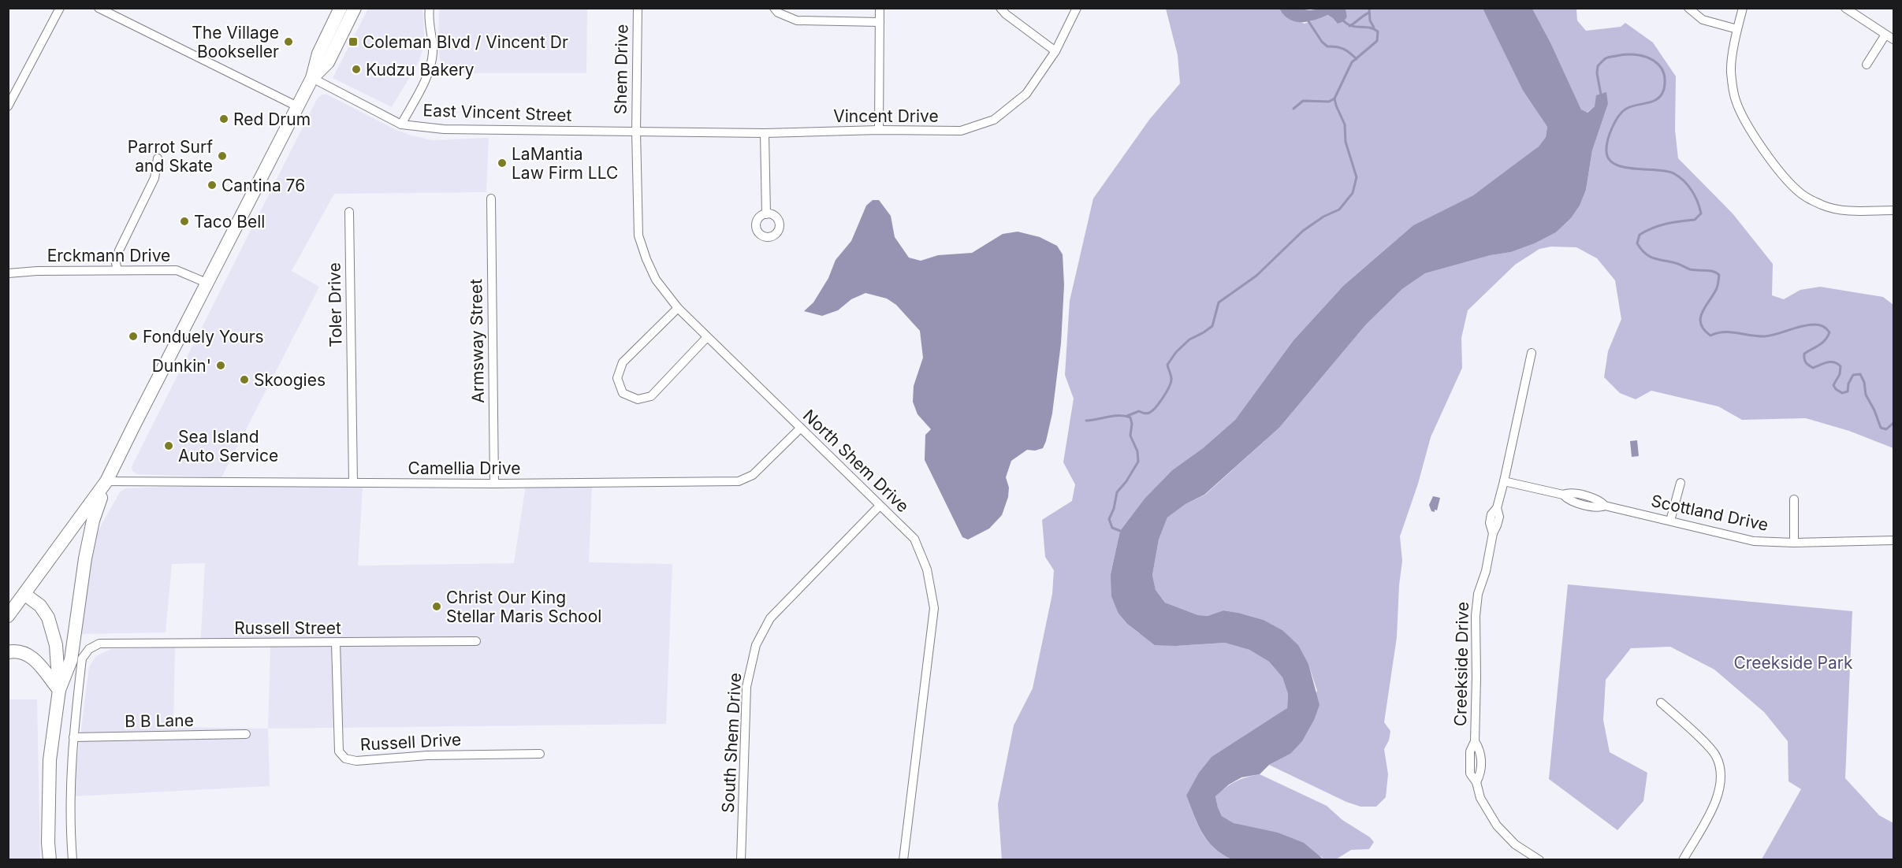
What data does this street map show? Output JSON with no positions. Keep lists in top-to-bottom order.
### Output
{
  "streets": {
    "street": [
      "Shem Drive",
      "East Vincent Street",
      "Vincent Drive",
      "Erckmann Drive",
      "Toler Drive",
      "Armsway Street",
      "North Shem Drive",
      "Camellia Drive",
      "Scottland Drive",
      "Russell Street",
      "Creekside Drive",
      "B B Lane",
      "Russell Drive",
      "South Shem Drive"
    ]
  },
  "crossings": [
    ["Shem Drive", "East Vincent Street"],
    ["Shem Drive", "Vincent Drive"],
    ["Shem Drive", "North Shem Drive"],
    ["East Vincent Street", "Vincent Drive"],
    ["East Vincent Street", "North Shem Drive"],
    ["Vincent Drive", "North Shem Drive"],
    ["Toler Drive", "Camellia Drive"],
    ["Armsway Street", "Camellia Drive"],
    ["North Shem Drive", "Camellia Drive"],
    ["North Shem Drive", "South Shem Drive"],
    ["Scottland Drive", "Creekside Drive"],
    ["Russell Street", "B B Lane"],
    ["Russell Street", "Russell Drive"]
  ],
  "parks": ["Creekside Park"],
  "places": {
    "other": [
      "The Village Bookseller",
      "Kudzu Bakery",
      "Red Drum",
      "Parrot Surf and Skate",
      "LaMantia Law Firm LLC",
      "Cantina 76",
      "Taco Bell",
      "Fonduely Yours",
      "Dunkin'",
      "Skoogies",
      "Sea Island Auto Service",
      "Christ Our King Stellar Maris School"
    ],
    "transit": ["Coleman Blvd / Vincent Dr"]
  }
}
